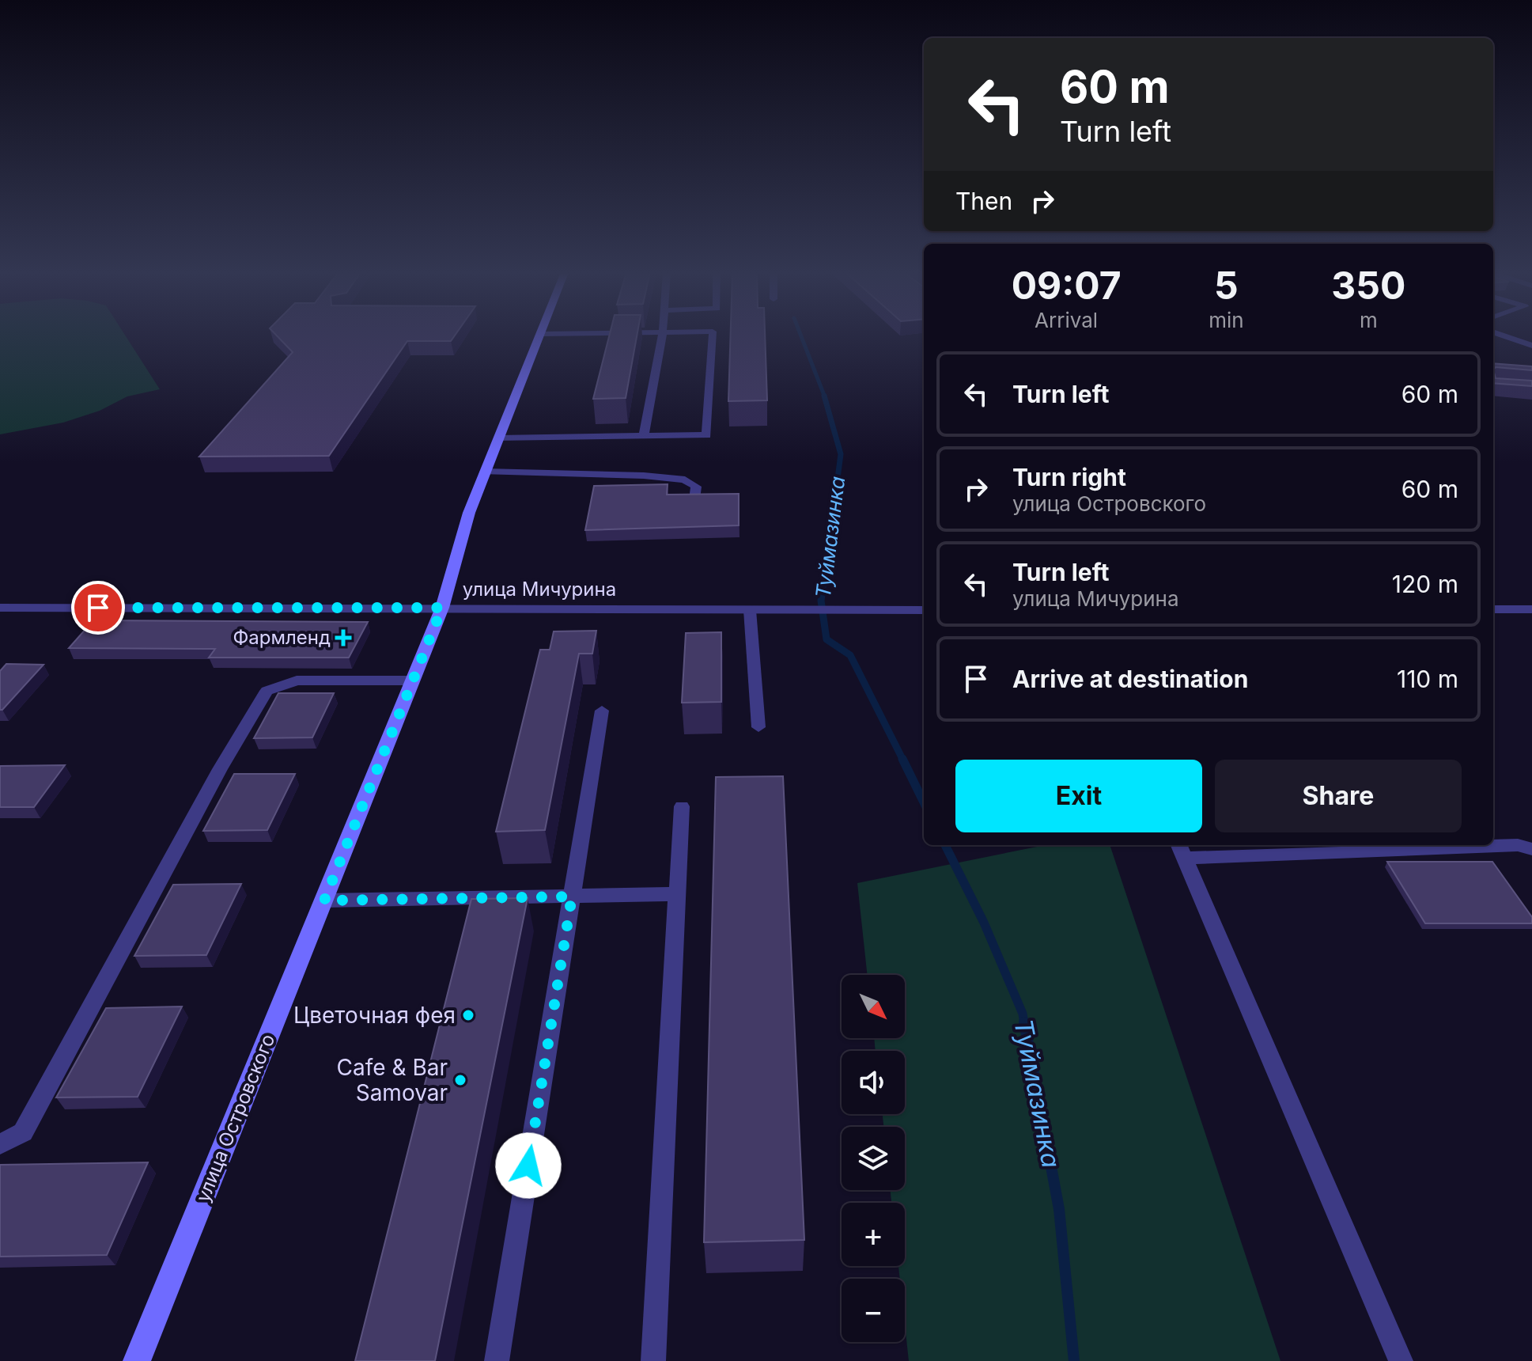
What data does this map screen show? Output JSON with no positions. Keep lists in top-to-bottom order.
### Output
{
  "streets": {
    "main road": ["улица Островского"],
    "street": ["улица Мичурина"]
  },
  "crossings": [
    ["улица Мичурина", "улица Островского"]
  ],
  "water": ["Туймазинка"],
  "places": {
    "health": ["Фармленд"],
    "other": ["Цветочная фея", "Cafe & Bar Samovar"]
  },
  "north": "bottom right",
  "page": {
    "turn": ["60 m", "Turn left"],
    "then": "Then",
    "eta": [
      "09:07",
      "Arrival",
      "5",
      "min",
      "350",
      "m"
    ],
    "list": [
      {
        "name": "Turn left",
        "value": "60 m"
      },
      {
        "name": "Turn right",
        "note": "улица Островского",
        "value": "60 m"
      },
      {
        "name": "Turn left",
        "note": "улица Мичурина",
        "value": "120 m"
      },
      {
        "name": "Arrive at destination",
        "value": "110 m"
      }
    ],
    "buttons": ["Exit", "Share"],
    "map_buttons": ["+", "−"]
  }
}
